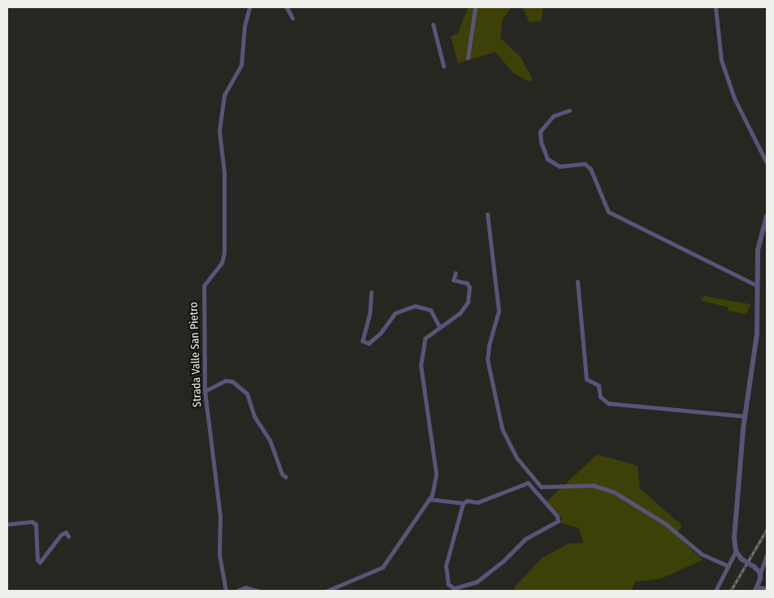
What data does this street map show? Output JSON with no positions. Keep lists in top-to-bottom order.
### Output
{
  "streets": {
    "street": ["Strada Valle San Pietro"]
  }
}
